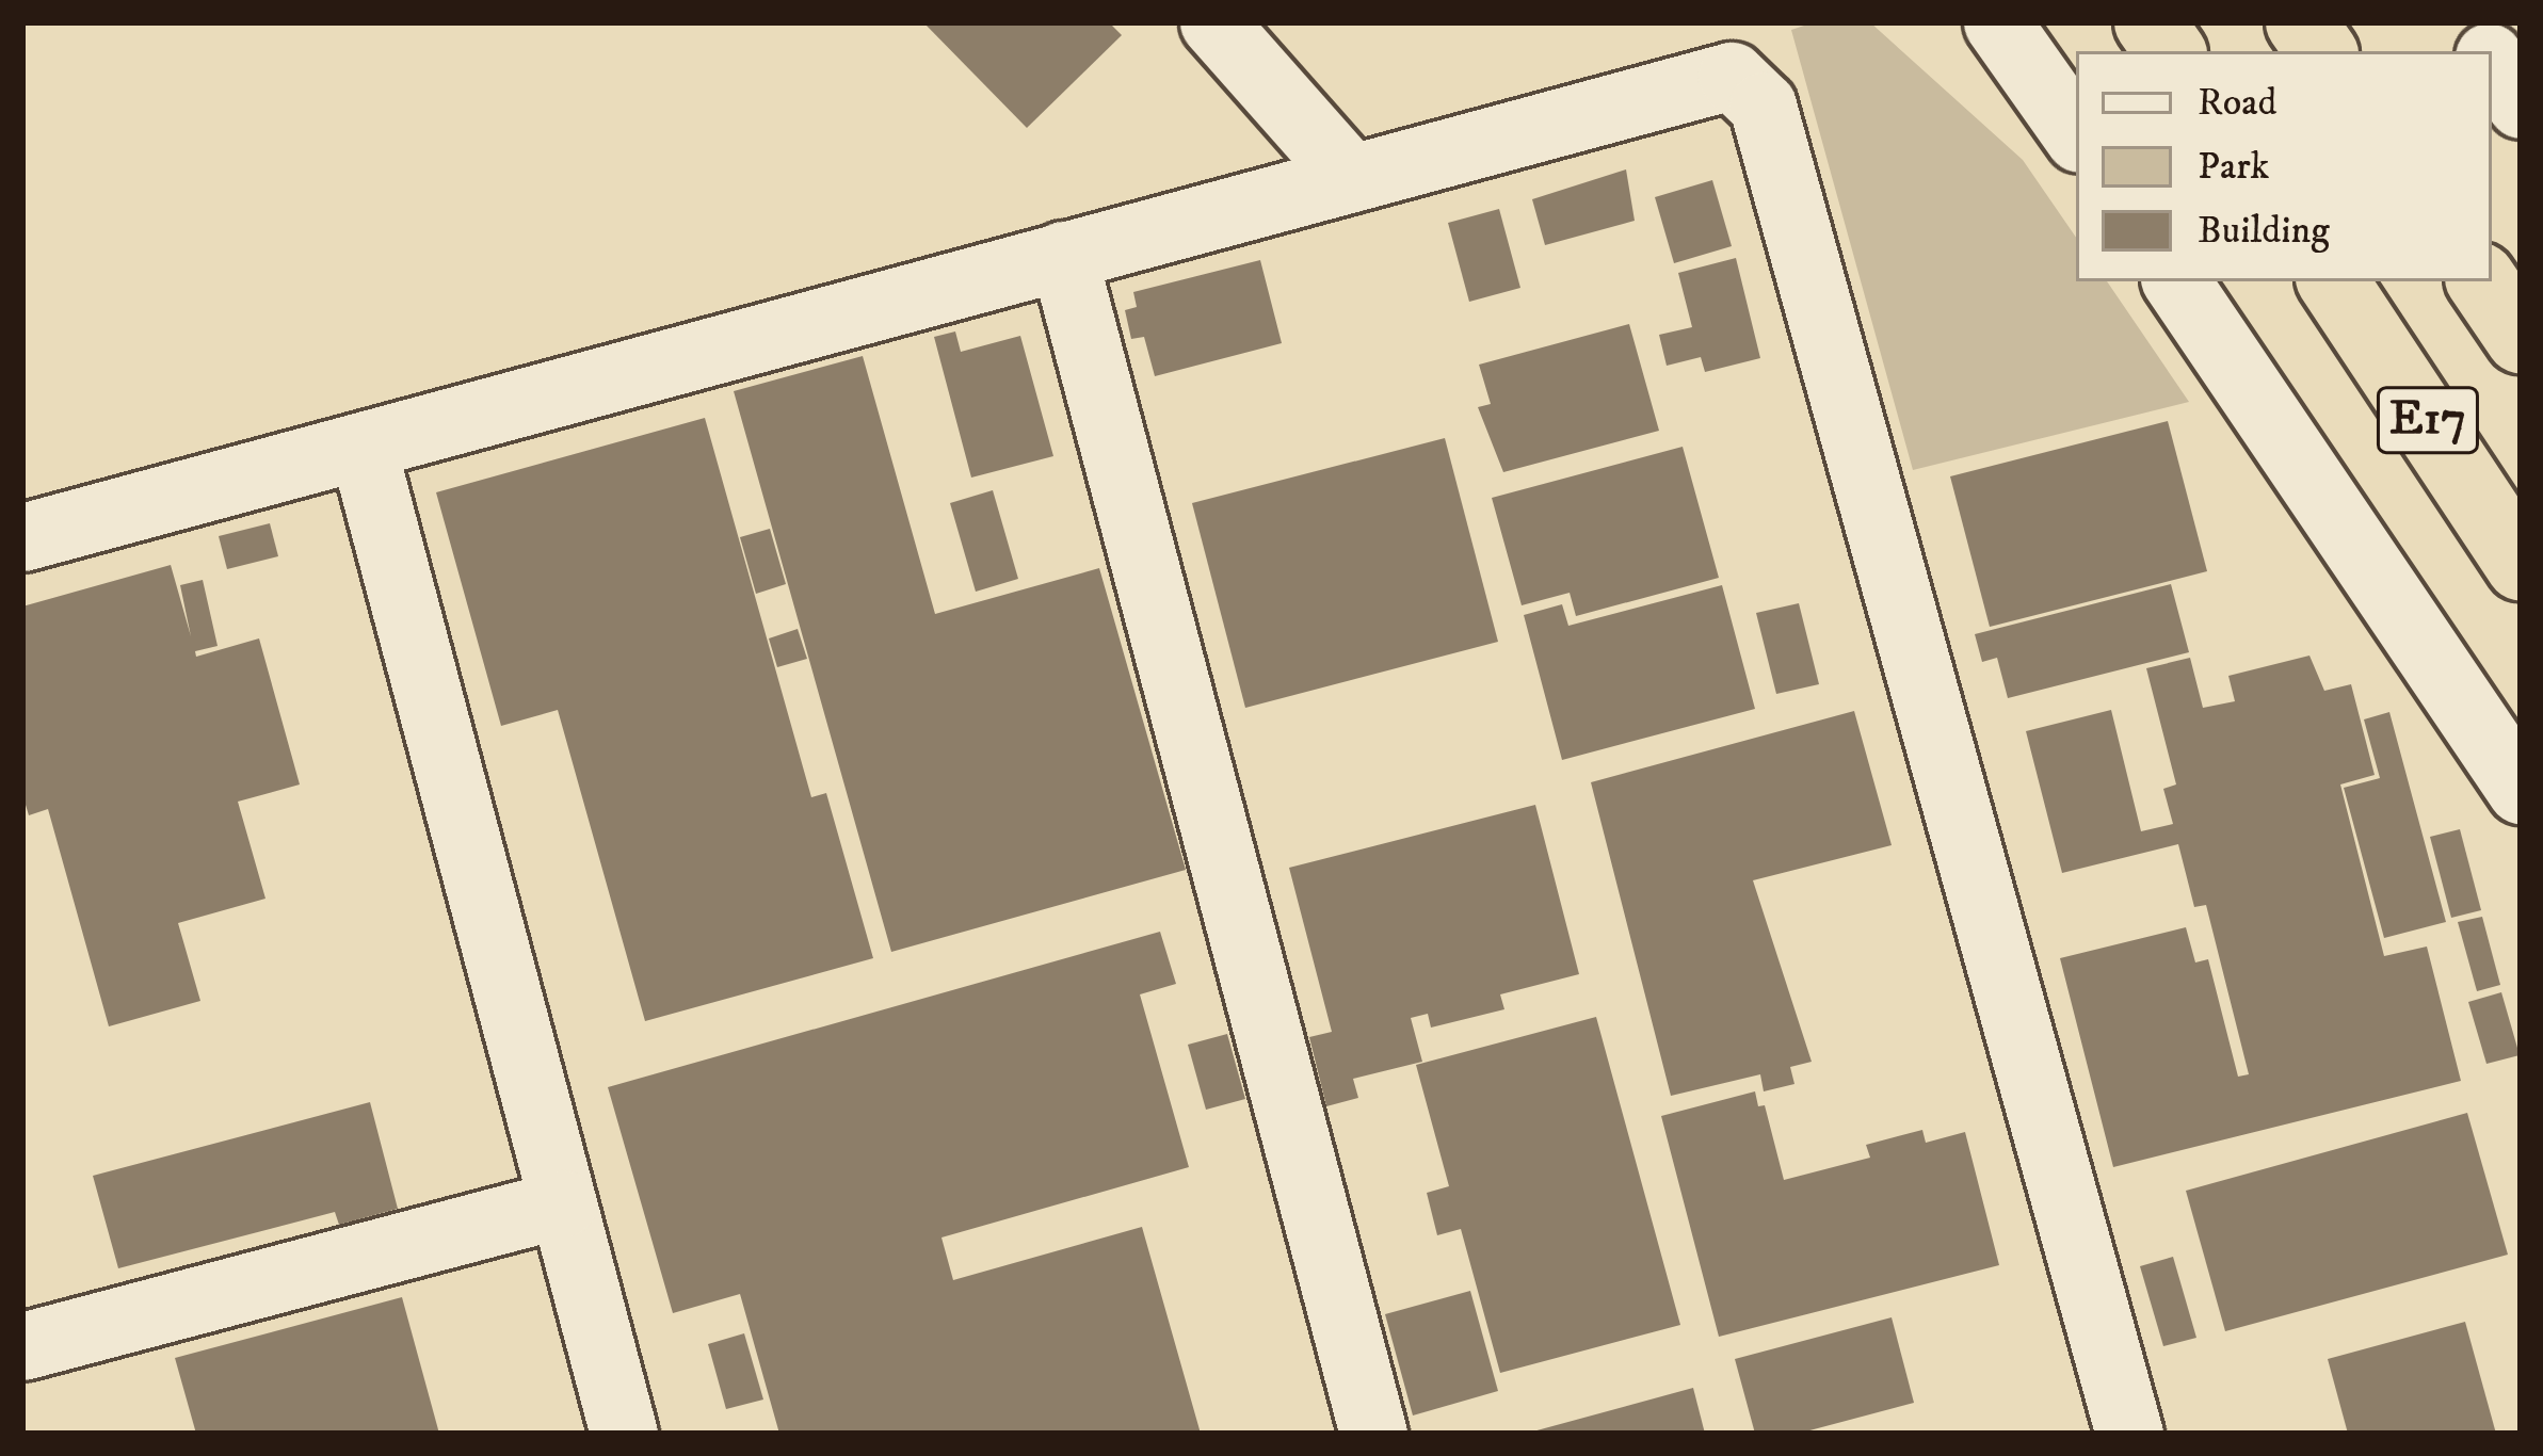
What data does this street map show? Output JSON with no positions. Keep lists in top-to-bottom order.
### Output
{
  "streets": {
    "highway": ["E17"]
  },
  "legend": ["Road", "Park", "Building"]
}
